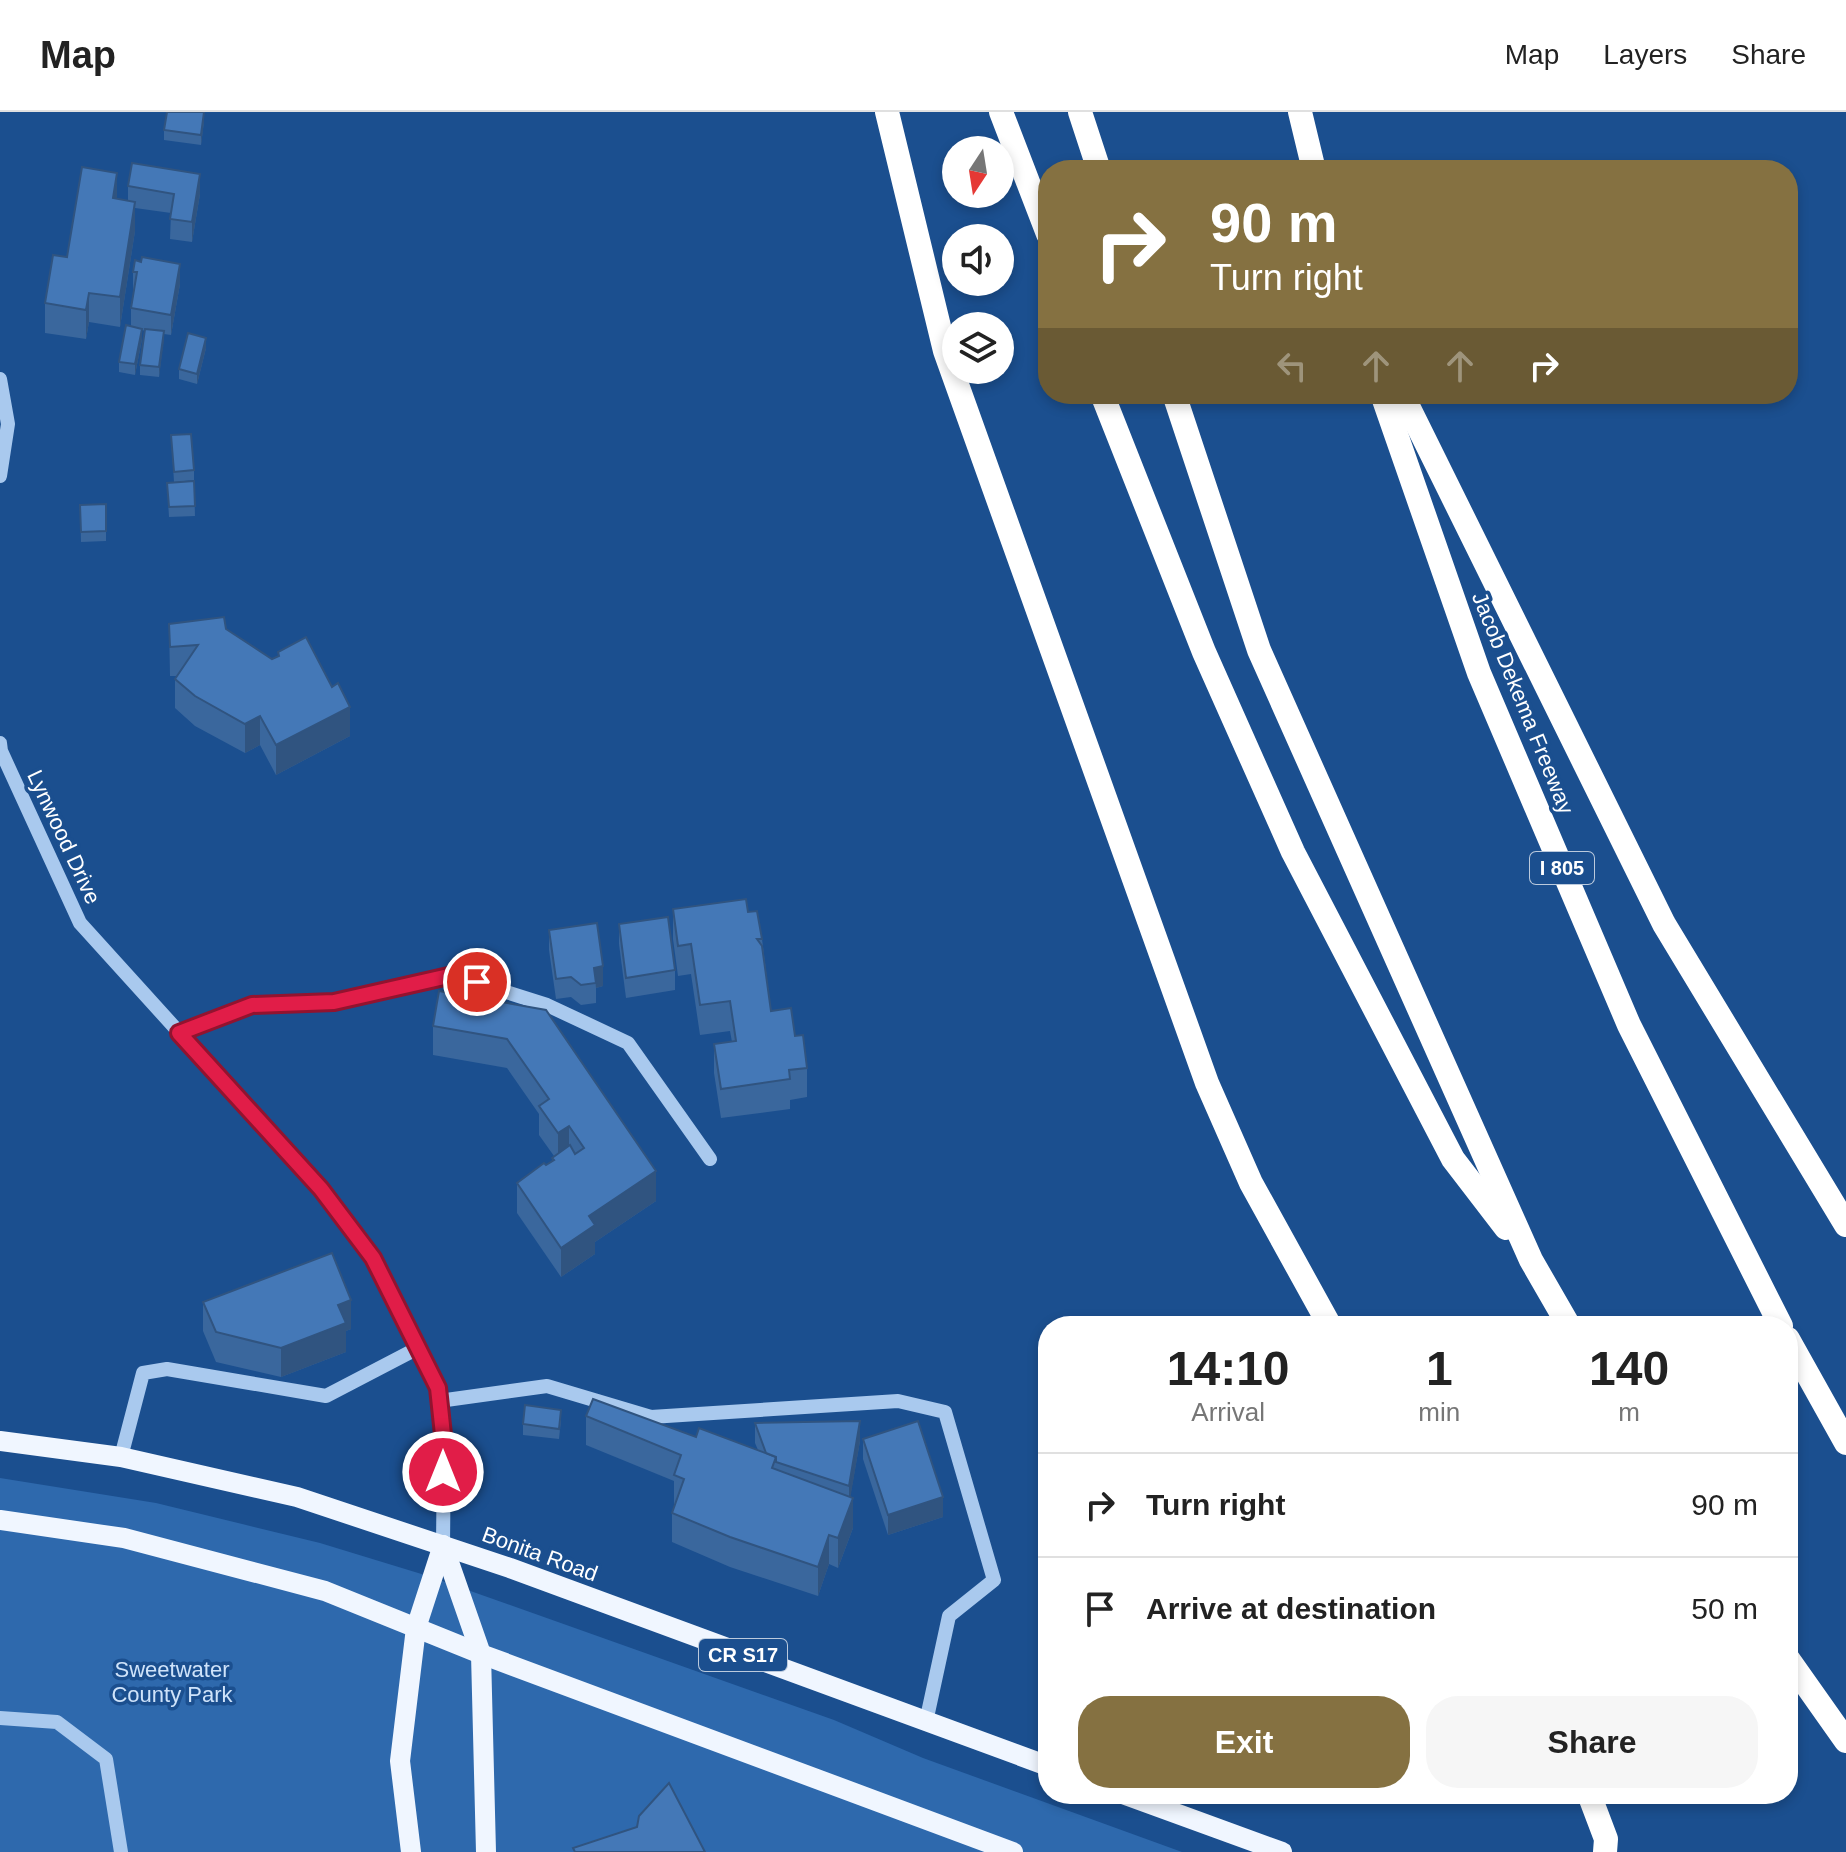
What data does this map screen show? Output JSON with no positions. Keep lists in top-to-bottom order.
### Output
{
  "streets": {
    "highway": ["Jacob Dekema Freeway", "I 805"],
    "main road": ["Bonita Road", "CR S17"],
    "street": ["Lynwood Drive"]
  },
  "crossings": [
    ["Lynwood Drive", "Bonita Road"]
  ],
  "parks": ["Sweetwater County Park"],
  "north": "bottom",
  "page": {
    "header": "Map",
    "nav": ["Map", "Layers", "Share"],
    "turn": ["90 m", "Turn right"],
    "eta": [
      "14:10",
      "Arrival",
      "1",
      "min",
      "140",
      "m"
    ],
    "list": [
      {
        "name": "Turn right",
        "value": "90 m"
      },
      {
        "name": "Arrive at destination",
        "value": "50 m"
      }
    ],
    "buttons": ["Exit", "Share"]
  }
}
